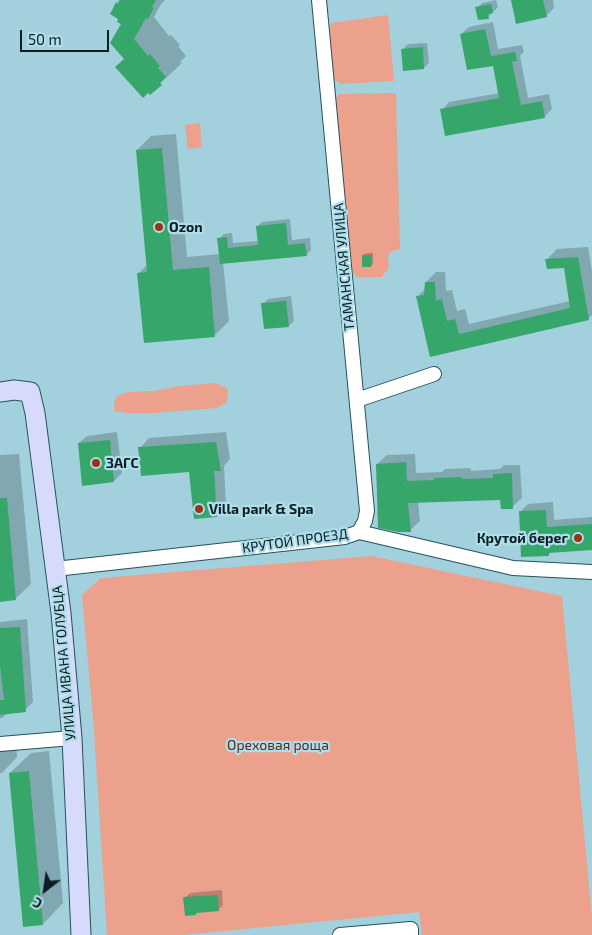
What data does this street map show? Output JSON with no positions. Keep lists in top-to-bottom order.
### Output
{
  "streets": {
    "street": ["ТАМАНСКАЯ УЛИЦА", "КРУТОЙ ПРОЕЗД", "УЛИЦА ИВАНА ГОЛУБЦА"]
  },
  "crossings": [
    ["ТАМАНСКАЯ УЛИЦА", "КРУТОЙ ПРОЕЗД"],
    ["КРУТОЙ ПРОЕЗД", "УЛИЦА ИВАНА ГОЛУБЦА"]
  ],
  "parks": ["Ореховая роща"],
  "places": [
    "Ozon",
    "ЗАГС",
    "Villa park & Spa",
    "Крутой берег"
  ],
  "scale_bar": "50 m",
  "north": "bottom left"
}
